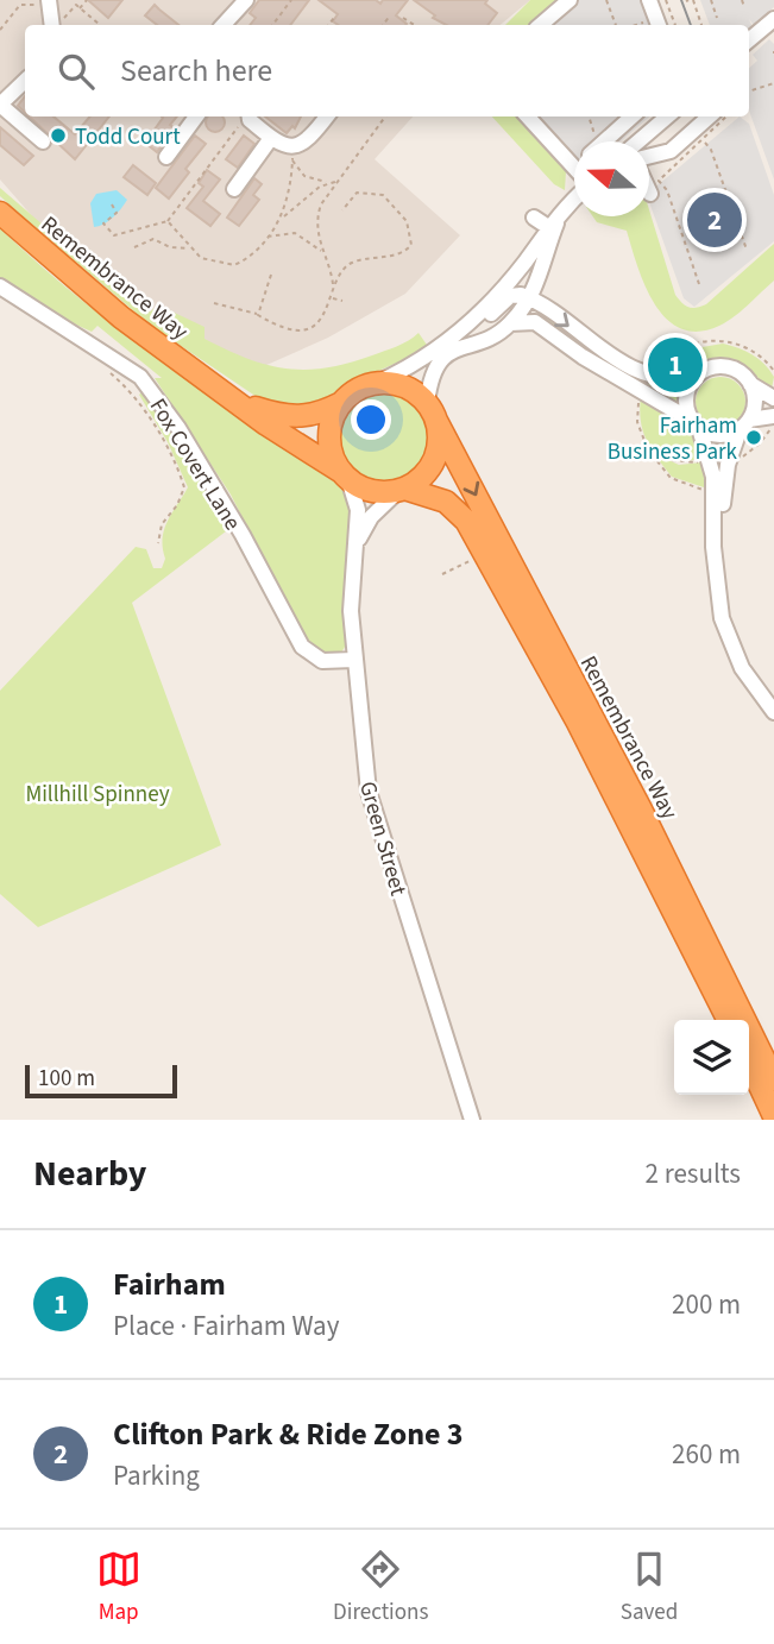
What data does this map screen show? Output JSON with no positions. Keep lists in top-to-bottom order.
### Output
{
  "streets": {
    "highway": ["Remembrance Way"],
    "street": ["Fox Covert Lane", "Green Street"]
  },
  "crossings": [
    ["Remembrance Way", "Green Street"],
    ["Fox Covert Lane", "Green Street"]
  ],
  "parks": ["Millhill Spinney"],
  "places": ["Todd Court", "Fairham Business Park"],
  "scale_bar": "100 m",
  "north": "left",
  "page": {
    "search": "Search here",
    "pins": ["2", "1"],
    "scale": "100 m",
    "heading": ["Nearby", "2 results"],
    "list": [
      {
        "mark": "1",
        "name": "Fairham",
        "note": "Place · Fairham Way",
        "value": "200 m"
      },
      {
        "mark": "2",
        "name": "Clifton Park & Ride Zone 3",
        "note": "Parking",
        "value": "260 m"
      }
    ],
    "nav": ["Map", "Directions", "Saved"]
  }
}
